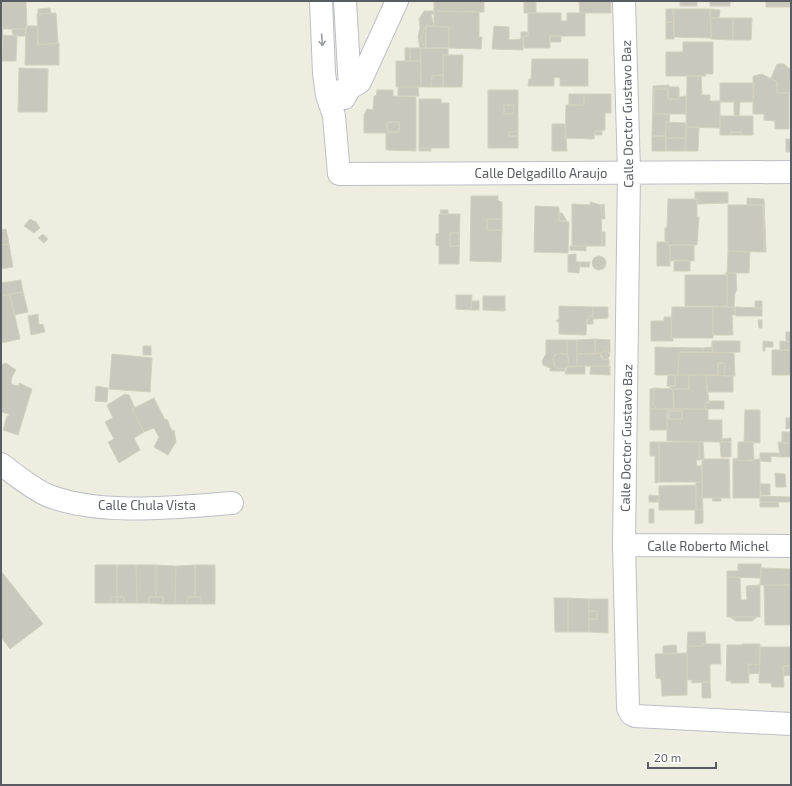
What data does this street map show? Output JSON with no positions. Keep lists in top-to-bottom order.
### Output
{
  "streets": {
    "street": [
      "Calle Doctor Gustavo Baz",
      "Calle Delgadillo Araujo",
      "Calle Chula Vista",
      "Calle Roberto Michel"
    ]
  },
  "crossings": [
    ["Calle Doctor Gustavo Baz", "Calle Delgadillo Araujo"],
    ["Calle Doctor Gustavo Baz", "Calle Roberto Michel"]
  ],
  "scale_bar": "20 m"
}
